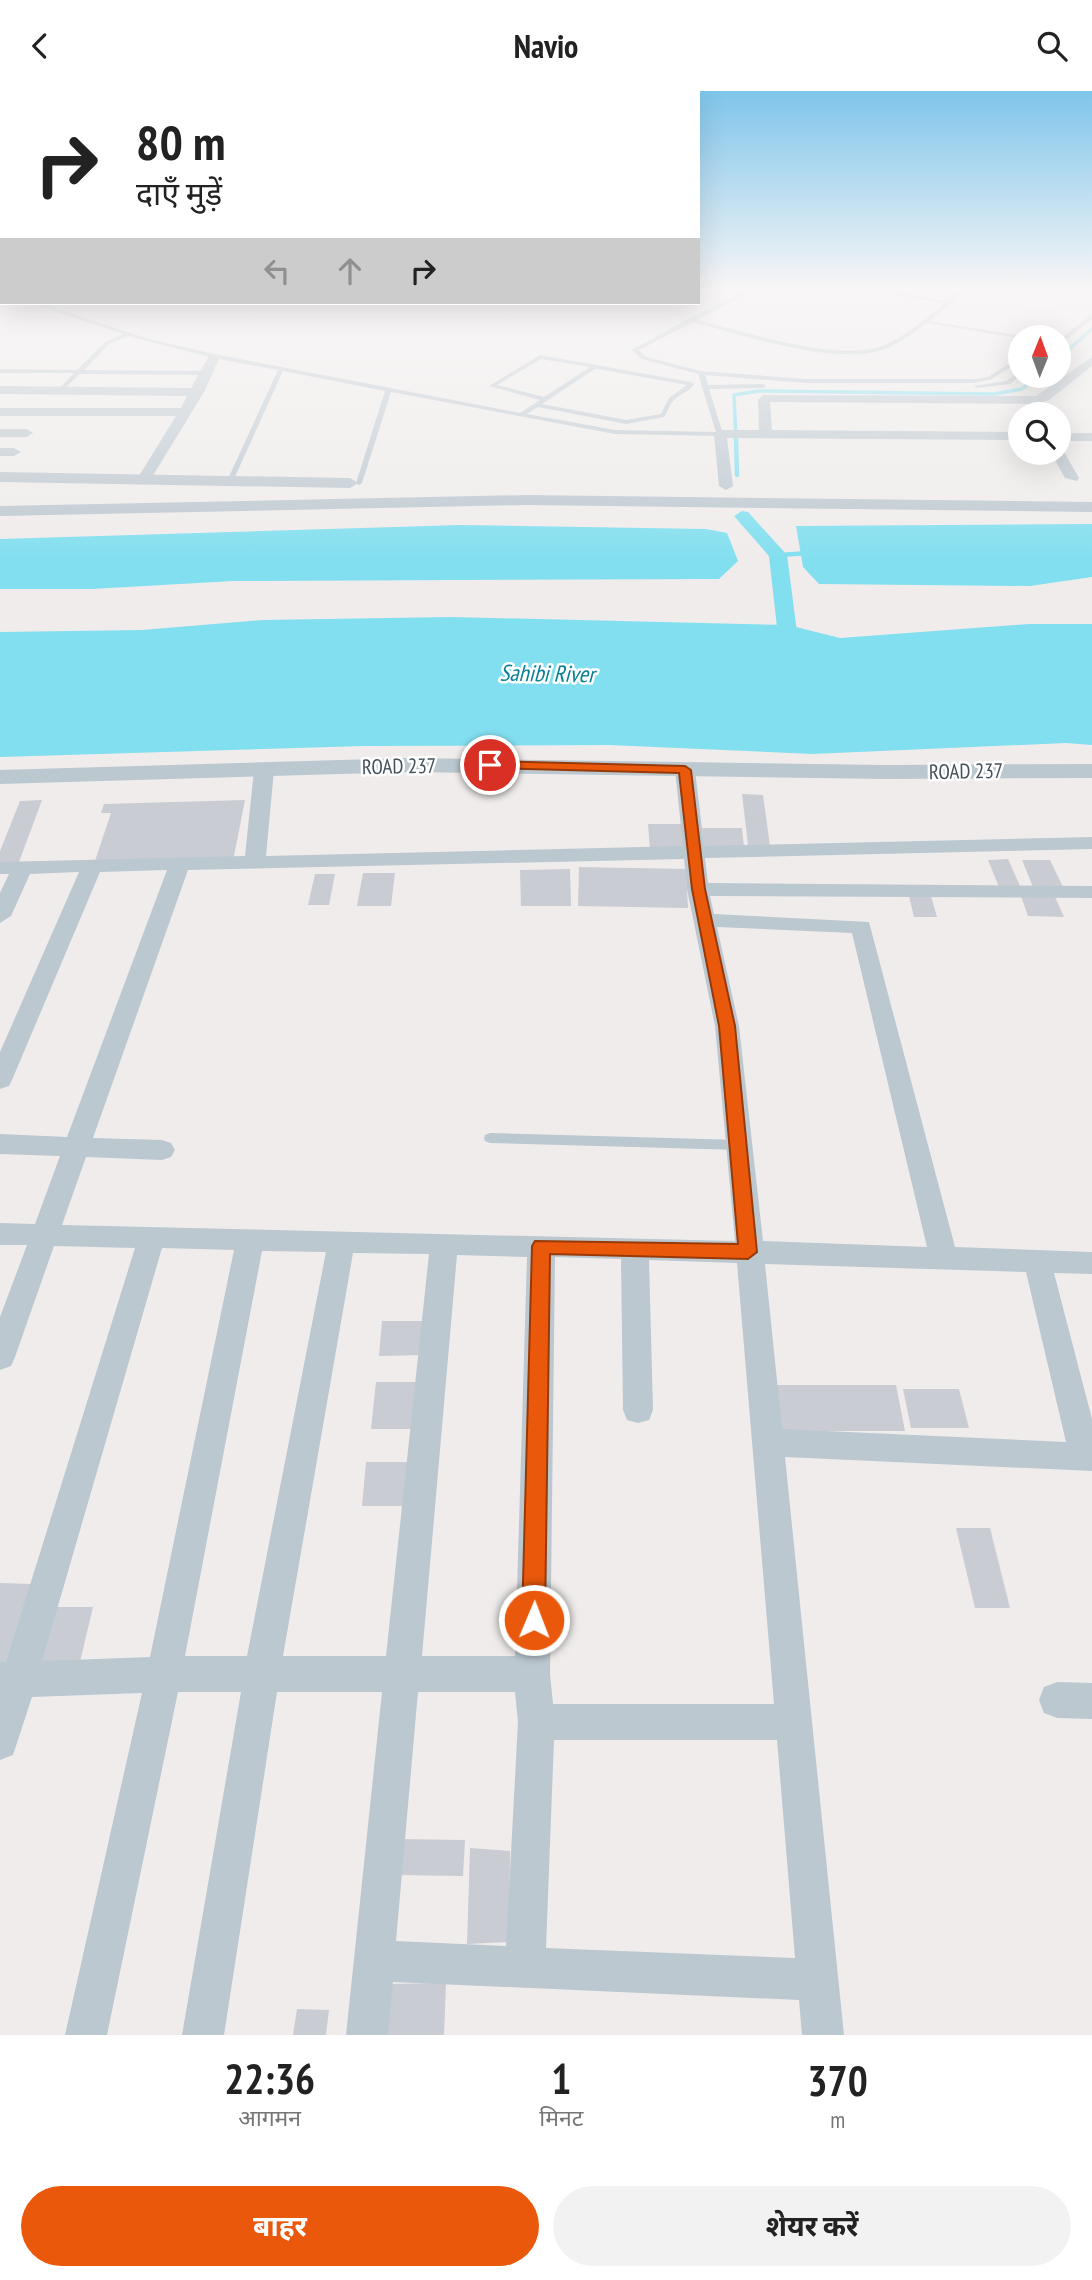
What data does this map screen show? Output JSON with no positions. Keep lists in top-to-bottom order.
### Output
{
  "streets": {
    "street": ["ROAD 237"]
  },
  "water": ["Sahibi River"],
  "north": "top",
  "page": {
    "header": "Navio",
    "turn": ["80 m", "दाएँ मुड़ें"],
    "eta": [
      "22:36",
      "आगमन",
      "1",
      "मिनट",
      "370",
      "m"
    ],
    "buttons": ["बाहर", "शेयर करें"]
  }
}
